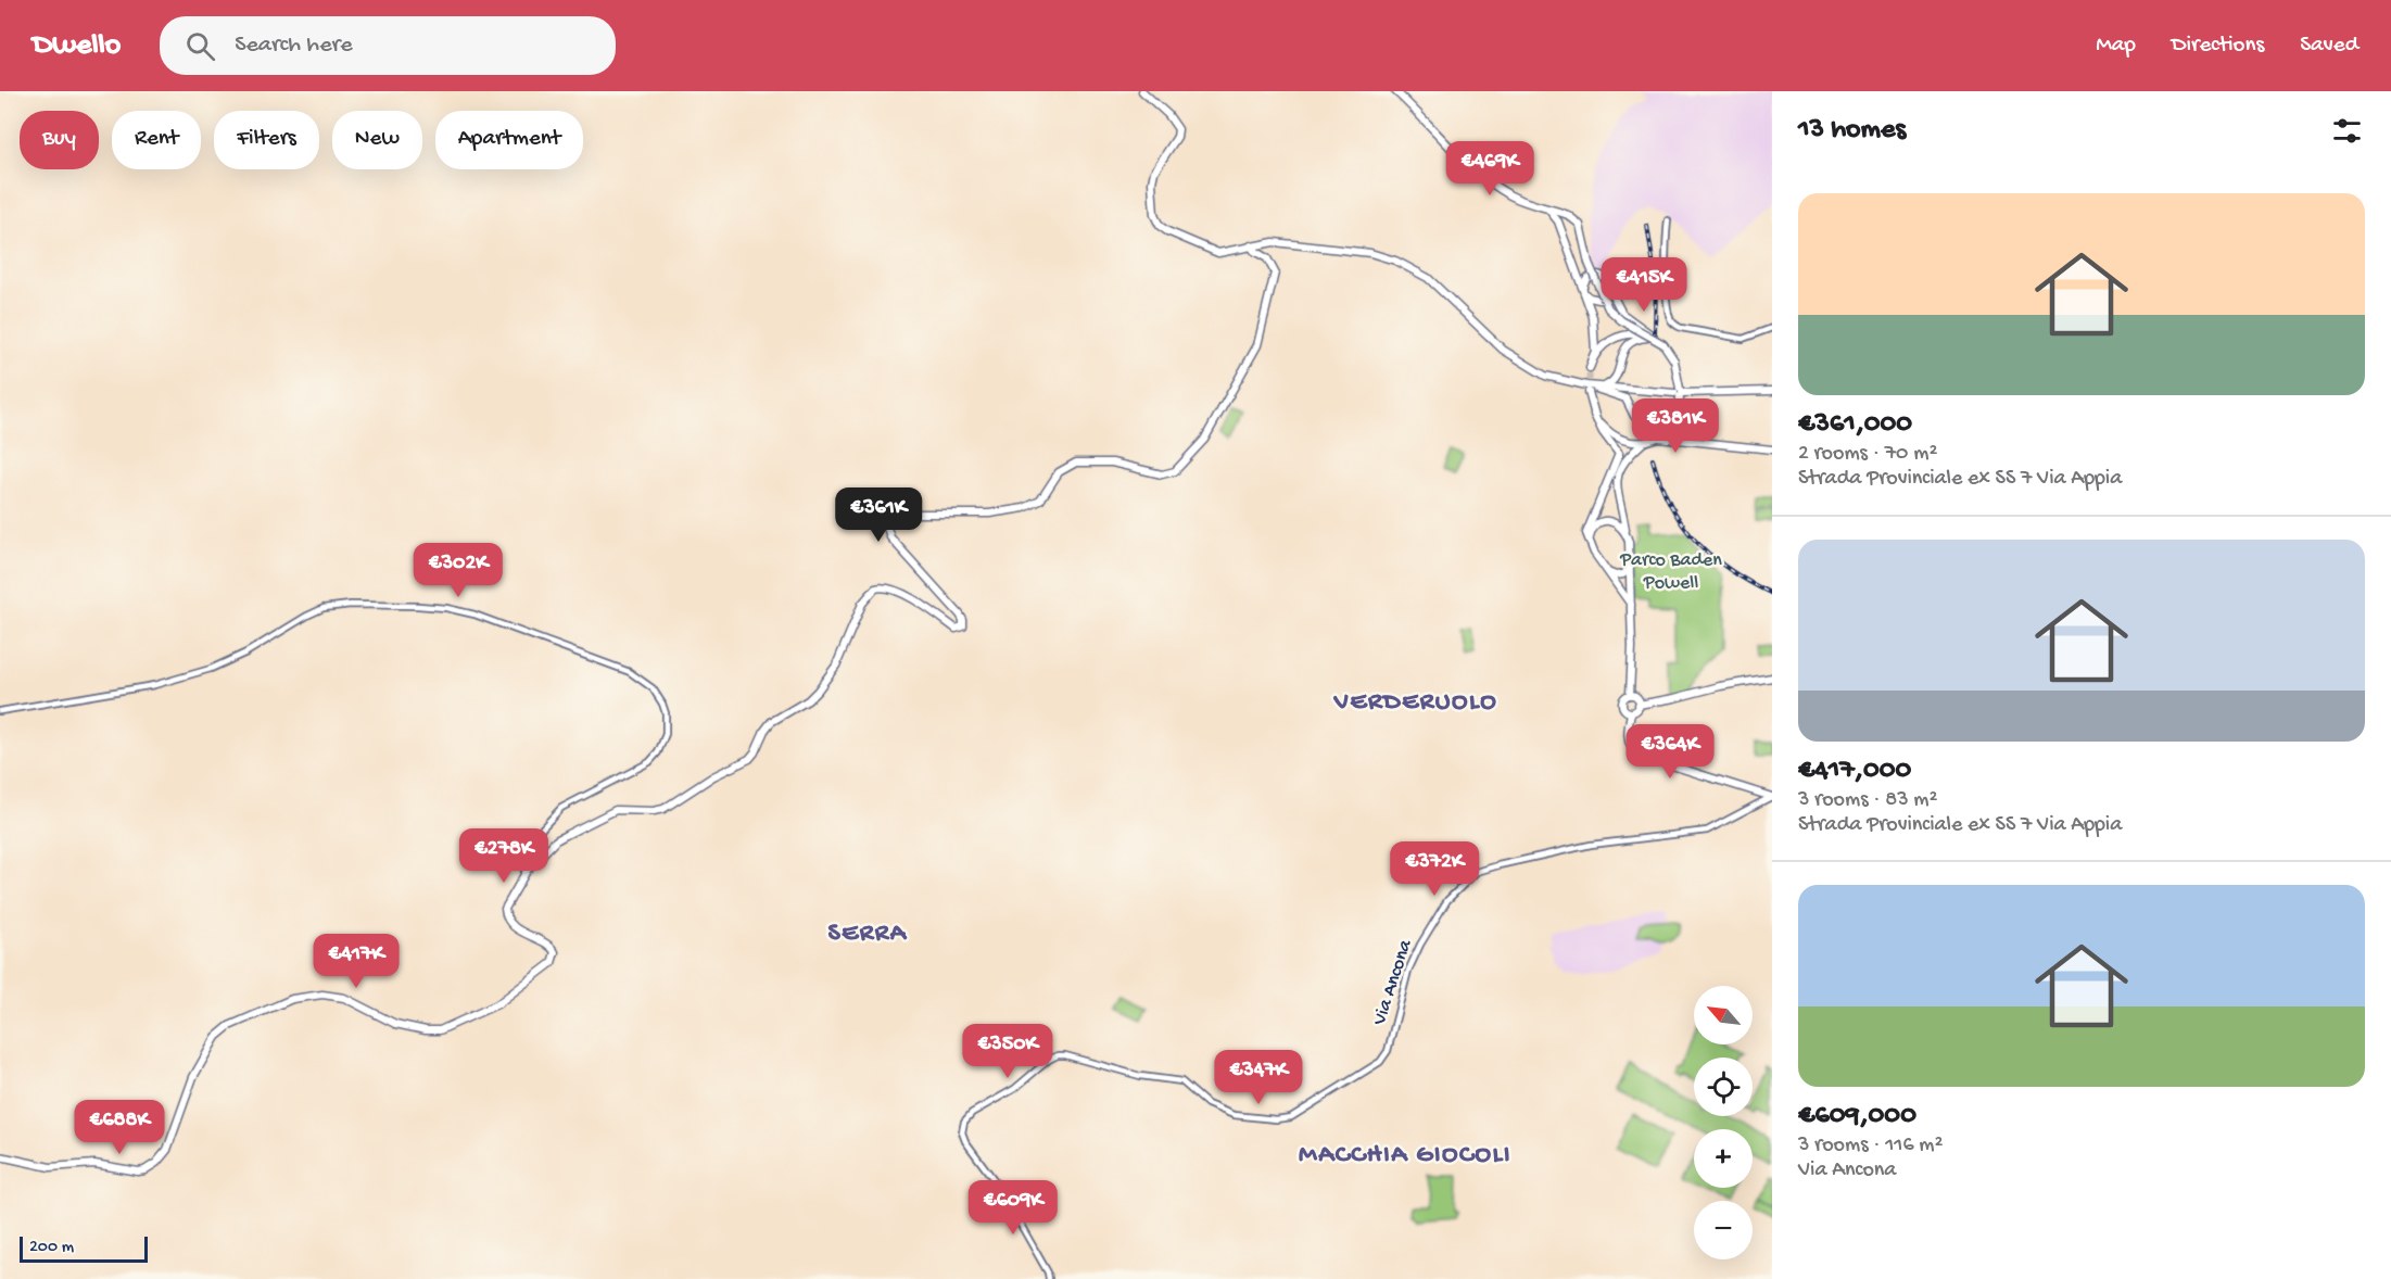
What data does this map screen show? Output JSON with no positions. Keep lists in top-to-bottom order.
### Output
{
  "streets": {
    "street": ["Via Ancona"]
  },
  "districts": ["VERDERUOLO", "SERRA", "MACCHIA GIOCOLI"],
  "parks": ["Parco Baden Powell"],
  "scale_bar": "200 m",
  "north": "top left",
  "page": {
    "header": "Dwello",
    "search": "Search here",
    "nav": ["Map", "Directions", "Saved"],
    "heading": "13 homes",
    "chip": [
      "Buy",
      "Rent",
      "Filters",
      "New",
      "Apartment"
    ],
    "price": [
      "€469K",
      "€415K",
      "€381K",
      "€361K",
      "€302K",
      "€364K",
      "€278K",
      "€372K",
      "€417K",
      "€350K",
      "€347K",
      "€688K",
      "€609K"
    ],
    "list": [
      {
        "name": "€361,000",
        "note": "2 rooms · 70 m² · Strada Provinciale ex SS 7 Via Appia"
      },
      {
        "name": "€417,000",
        "note": "3 rooms · 83 m² · Strada Provinciale ex SS 7 Via Appia"
      },
      {
        "name": "€609,000",
        "note": "3 rooms · 116 m² · Via Ancona"
      }
    ],
    "map_buttons": ["+", "−"],
    "scale": "200 m"
  }
}
